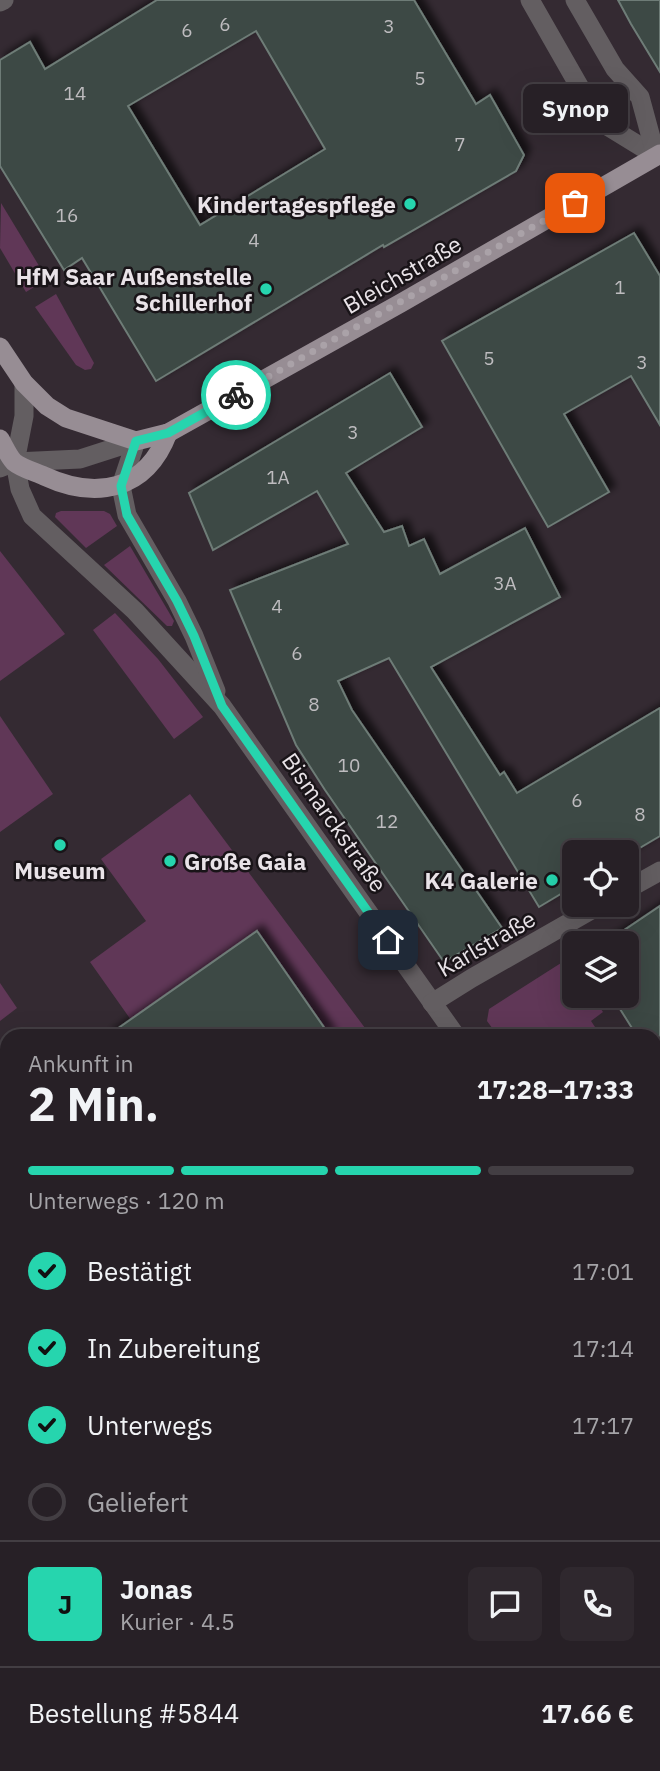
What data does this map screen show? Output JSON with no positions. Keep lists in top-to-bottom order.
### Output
{
  "streets": {
    "main road": ["Bleichstraße"],
    "street": ["Bismarckstraße", "Karlstraße"]
  },
  "crossings": [
    ["Bismarckstraße", "Karlstraße"]
  ],
  "places": [
    "Synop",
    "Kindertagespflege",
    "HfM Saar Außenstelle Schillerhof",
    "Museum",
    "Große Gaia",
    "K4 Galerie"
  ],
  "house_numbers": [
    "6",
    "3",
    "6",
    "5",
    "14",
    "7",
    "16",
    "4",
    "1",
    "5",
    "3",
    "3",
    "1A",
    "3A",
    "4",
    "6",
    "8",
    "10",
    "6",
    "8",
    "12"
  ],
  "page": {
    "bubble": "Synop",
    "heading": ["2 Min.", "Ankunft in", "17:28–17:33"],
    "panel": [
      "Jonas",
      "Kurier · 4.5",
      "Bestellung #5844",
      "17.66 €"
    ],
    "bar": "Unterwegs · 120 m",
    "list": [
      ["Bestätigt", "17:01"],
      ["In Zubereitung", "17:14"],
      ["Unterwegs", "17:17"],
      "Geliefert"
    ],
    "round": "J"
  }
}
